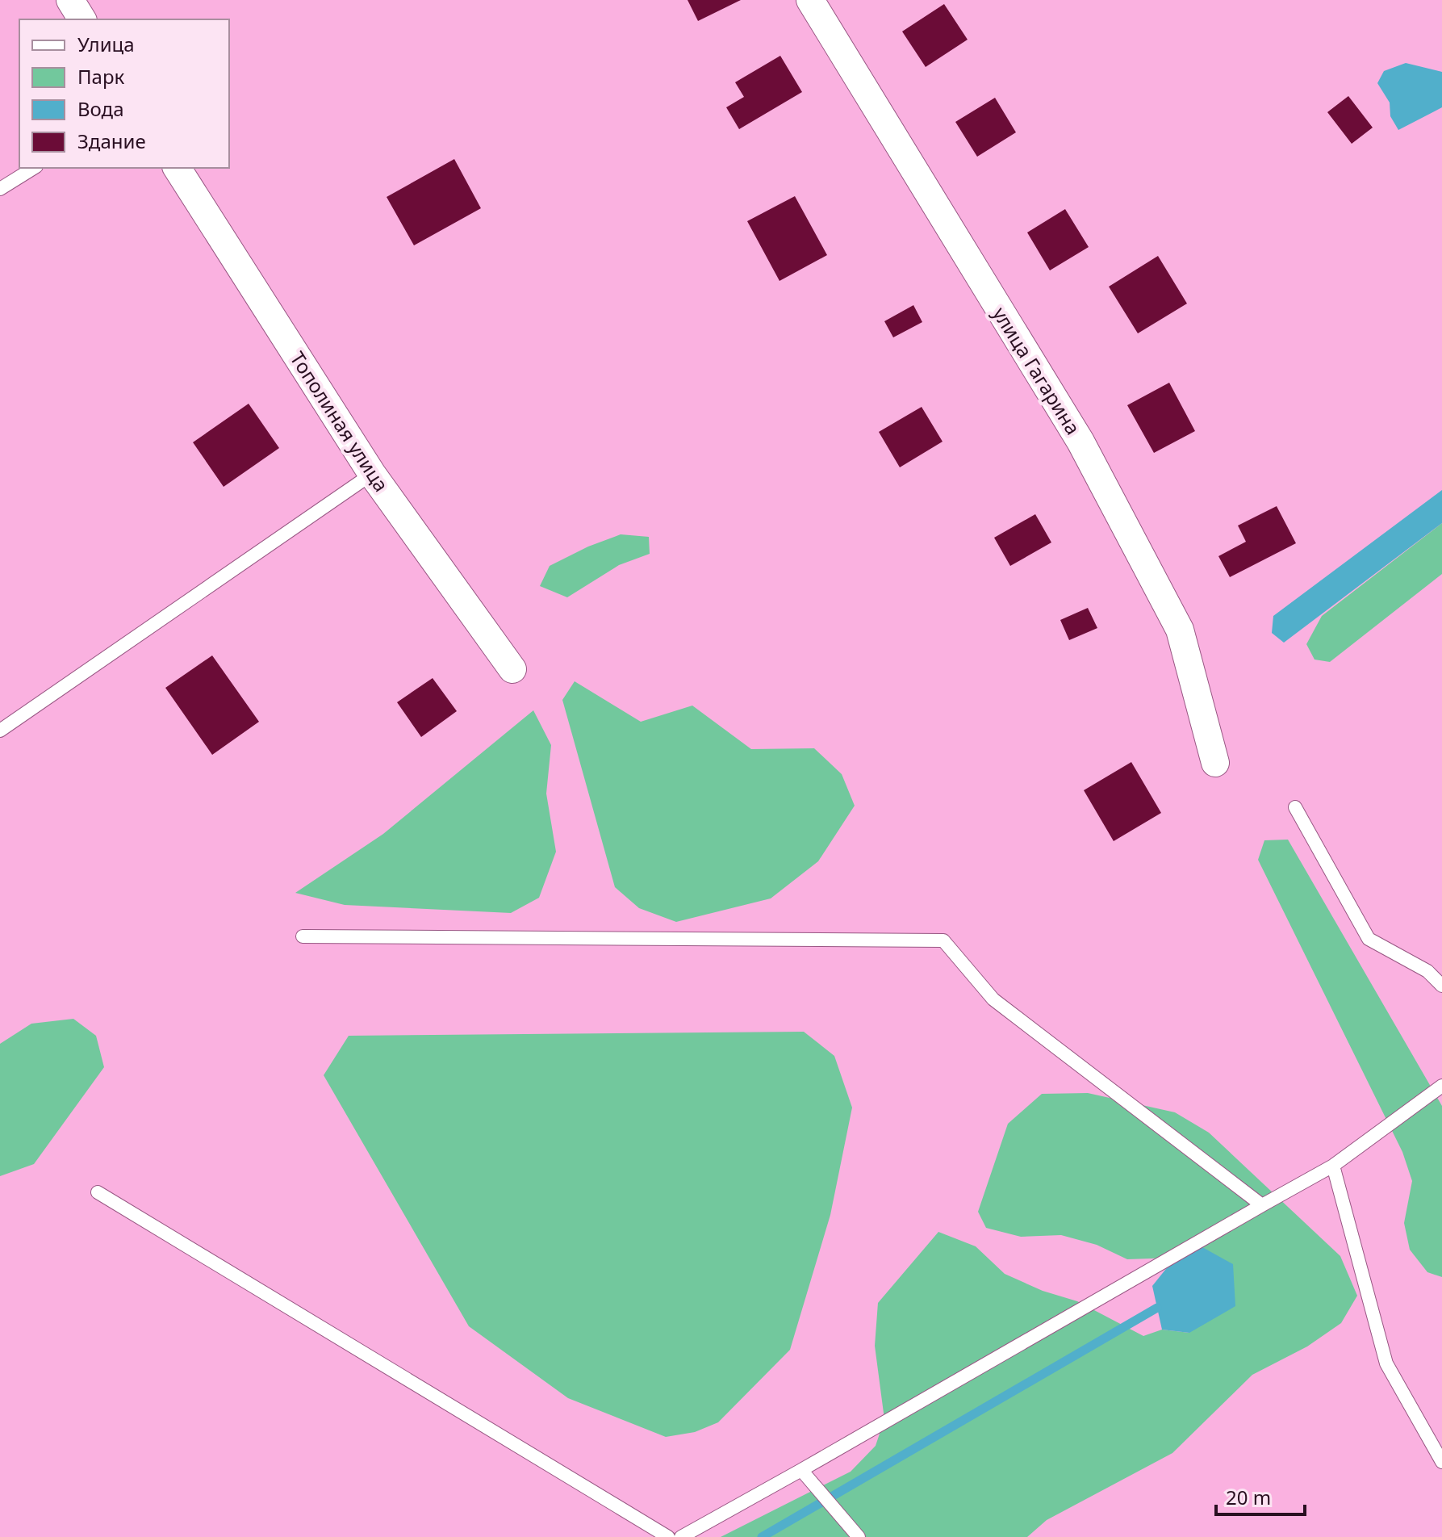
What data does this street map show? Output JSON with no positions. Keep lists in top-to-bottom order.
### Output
{
  "streets": {
    "street": ["улица Гагарина", "Тополиная улица"]
  },
  "legend": [
    "Улица",
    "Парк",
    "Вода",
    "Здание"
  ],
  "scale_bar": "20 m"
}
